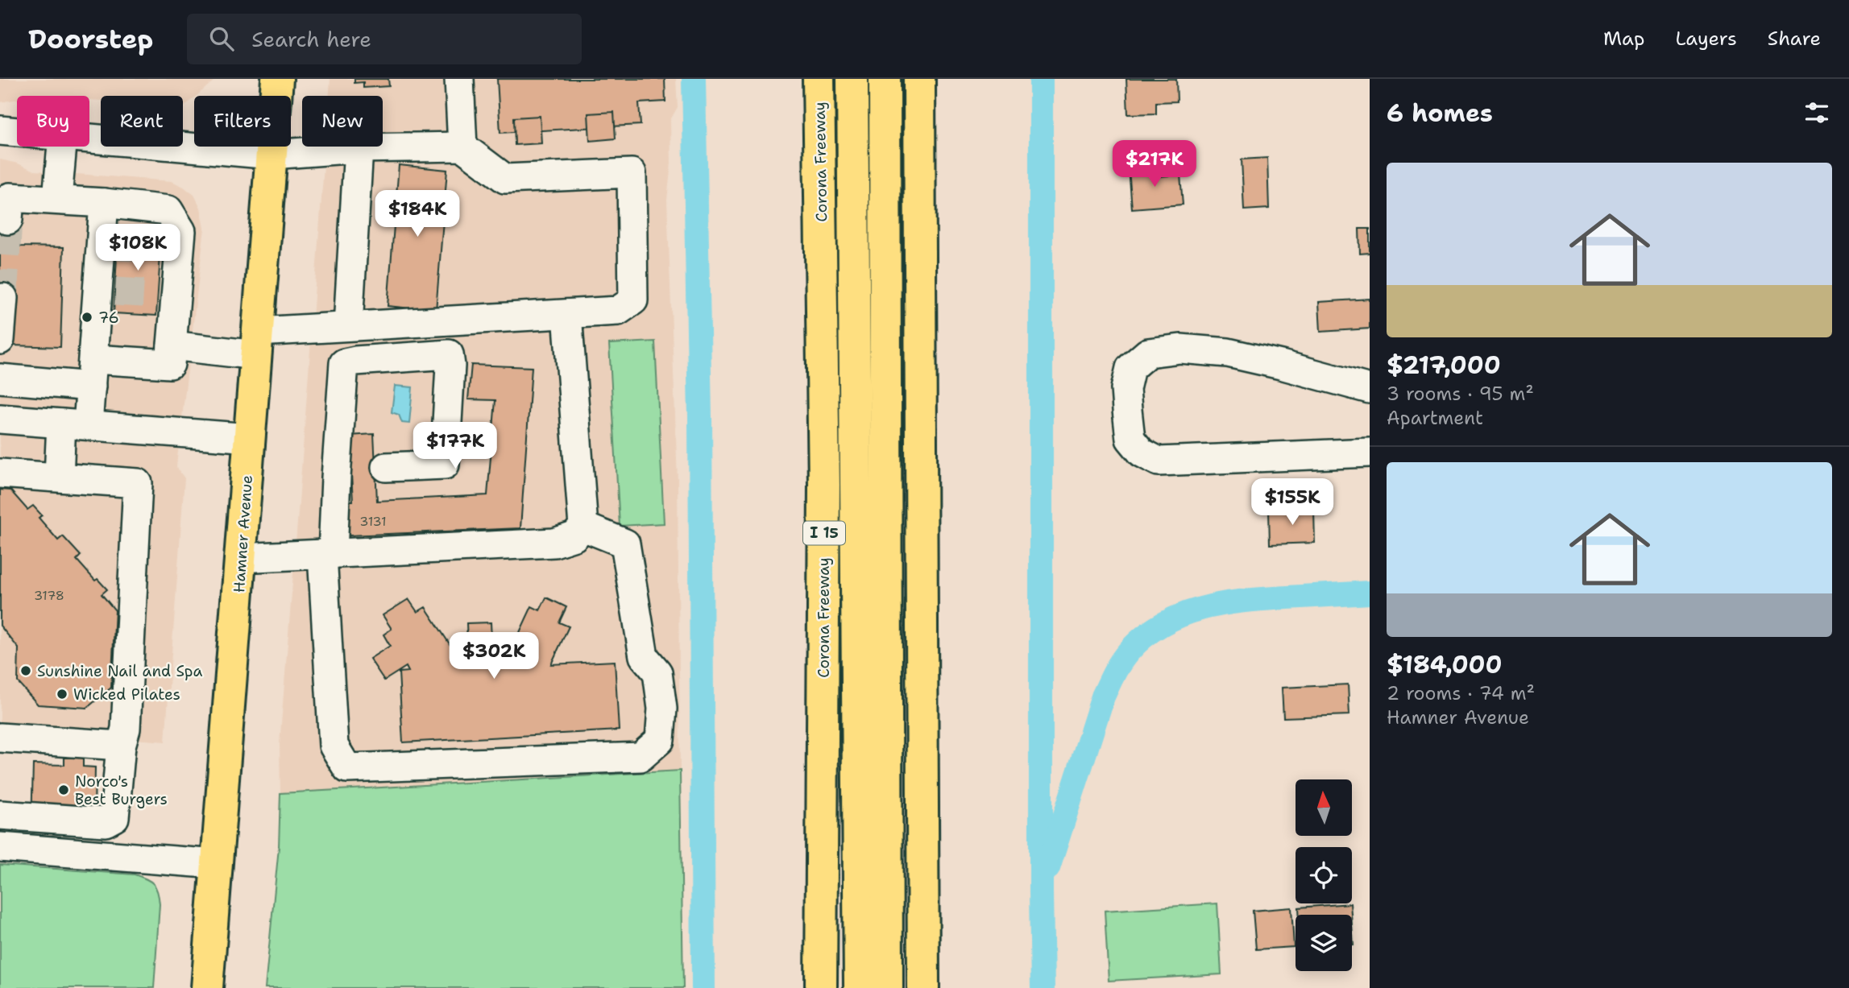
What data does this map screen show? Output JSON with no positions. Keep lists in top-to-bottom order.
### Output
{
  "streets": {
    "main road": ["Corona Freeway", "I 15", "Hamner Avenue"]
  },
  "crossings": [
    ["Corona Freeway", "I 15"]
  ],
  "places": [
    "76",
    "Sunshine Nail and Spa",
    "Wicked Pilates",
    "Norco's Best Burgers"
  ],
  "house_numbers": ["3131", "3178"],
  "north": "top",
  "page": {
    "header": "Doorstep",
    "search": "Search here",
    "nav": ["Map", "Layers", "Share"],
    "heading": "6 homes",
    "chip": [
      "Buy",
      "Rent",
      "Filters",
      "New"
    ],
    "price": [
      "$217K",
      "$184K",
      "$108K",
      "$177K",
      "$155K",
      "$302K"
    ],
    "list": [
      {
        "name": "$217,000",
        "note": "3 rooms · 95 m² · Apartment"
      },
      {
        "name": "$184,000",
        "note": "2 rooms · 74 m² · Hamner Avenue"
      }
    ]
  }
}
